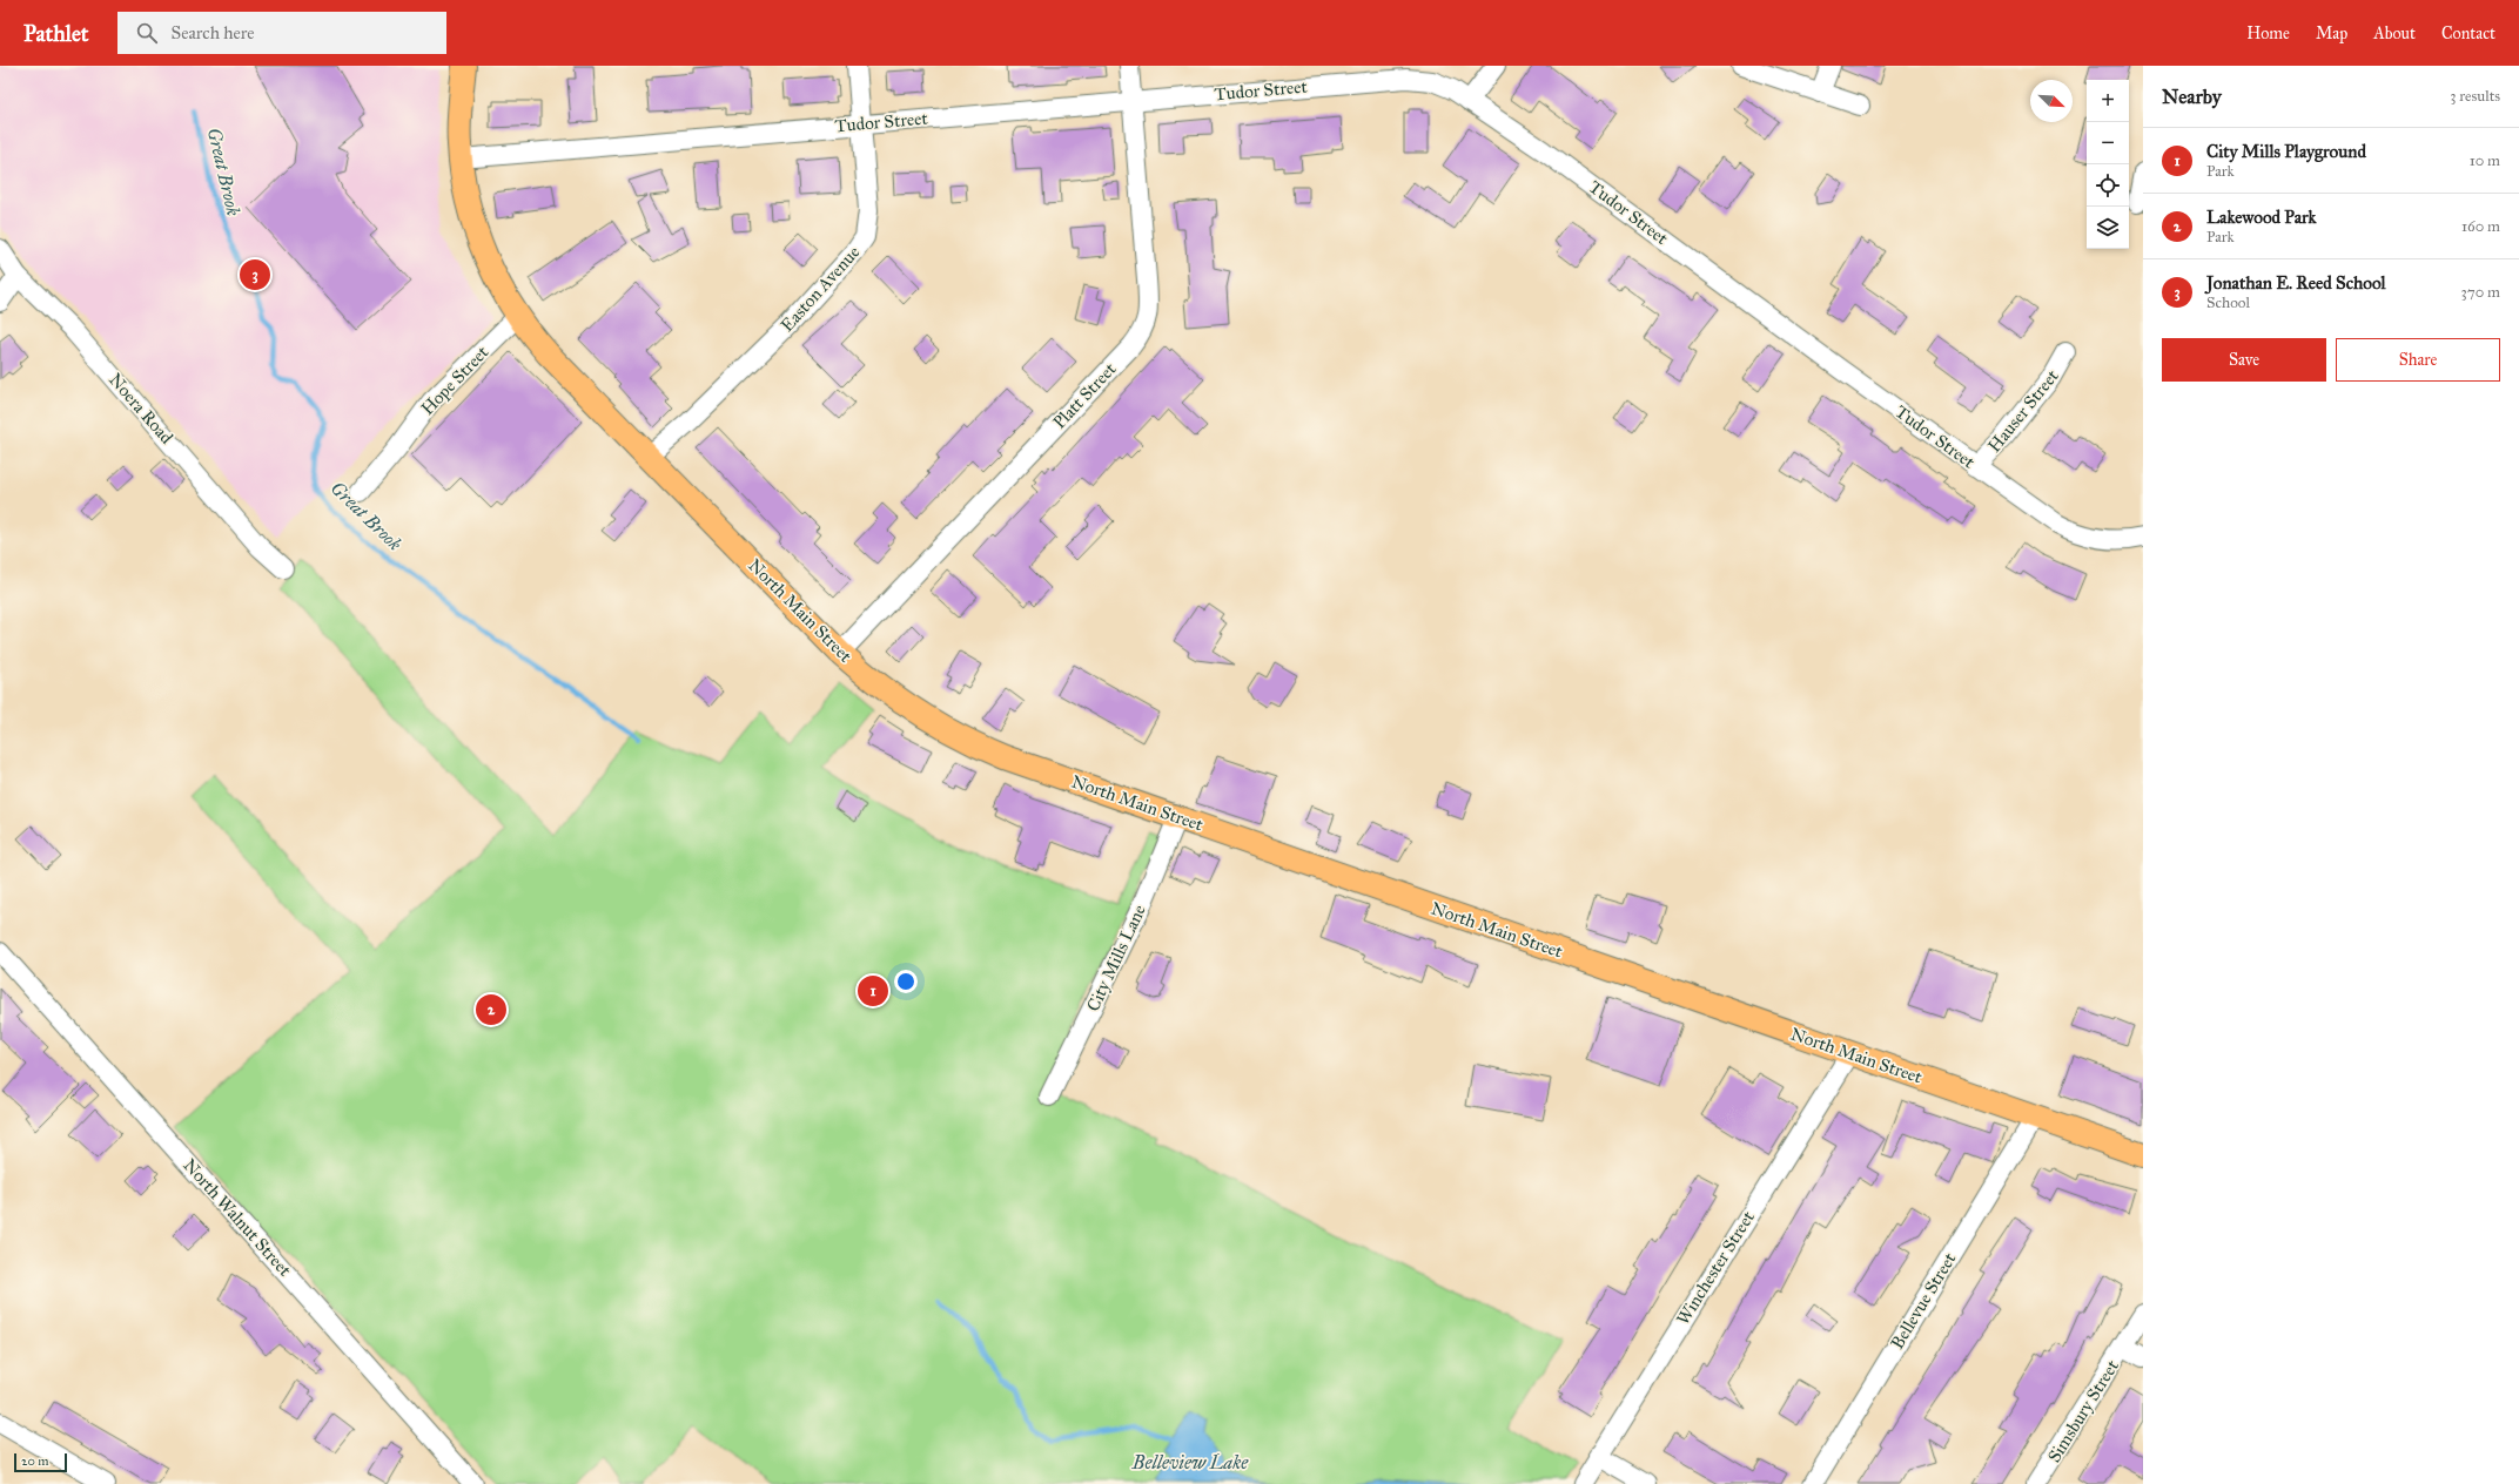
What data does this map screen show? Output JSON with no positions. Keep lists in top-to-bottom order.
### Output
{
  "streets": {
    "main road": ["North Main Street"],
    "street": [
      "Tudor Street",
      "Easton Avenue",
      "Hope Street",
      "Platt Street",
      "Noera Road",
      "Hauser Street",
      "City Mills Lane",
      "North Walnut Street",
      "Winchester Street",
      "Bellevue Street",
      "Simsbury Street"
    ]
  },
  "crossings": [
    ["Tudor Street", "Easton Avenue"],
    ["Tudor Street", "Platt Street"],
    ["Tudor Street", "Hauser Street"],
    ["Tudor Street", "North Main Street"],
    ["Easton Avenue", "North Main Street"],
    ["Hope Street", "North Main Street"],
    ["Platt Street", "North Main Street"],
    ["North Main Street", "City Mills Lane"],
    ["North Main Street", "Winchester Street"],
    ["North Main Street", "Bellevue Street"]
  ],
  "water": ["Great Brook", "Belleview Lake"],
  "scale_bar": "20 m",
  "north": "bottom right",
  "page": {
    "header": "Pathlet",
    "search": "Search here",
    "nav": [
      "Home",
      "Map",
      "About",
      "Contact"
    ],
    "heading": ["Nearby", "3 results"],
    "map_buttons": ["+", "−"],
    "list": [
      {
        "mark": "1",
        "name": "City Mills Playground",
        "note": "Park",
        "value": "10 m"
      },
      {
        "mark": "2",
        "name": "Lakewood Park",
        "note": "Park",
        "value": "160 m"
      },
      {
        "mark": "3",
        "name": "Jonathan E. Reed School",
        "note": "School",
        "value": "370 m"
      }
    ],
    "pins": ["3", "1", "2"],
    "buttons": ["Save", "Share"],
    "scale": "20 m"
  }
}
